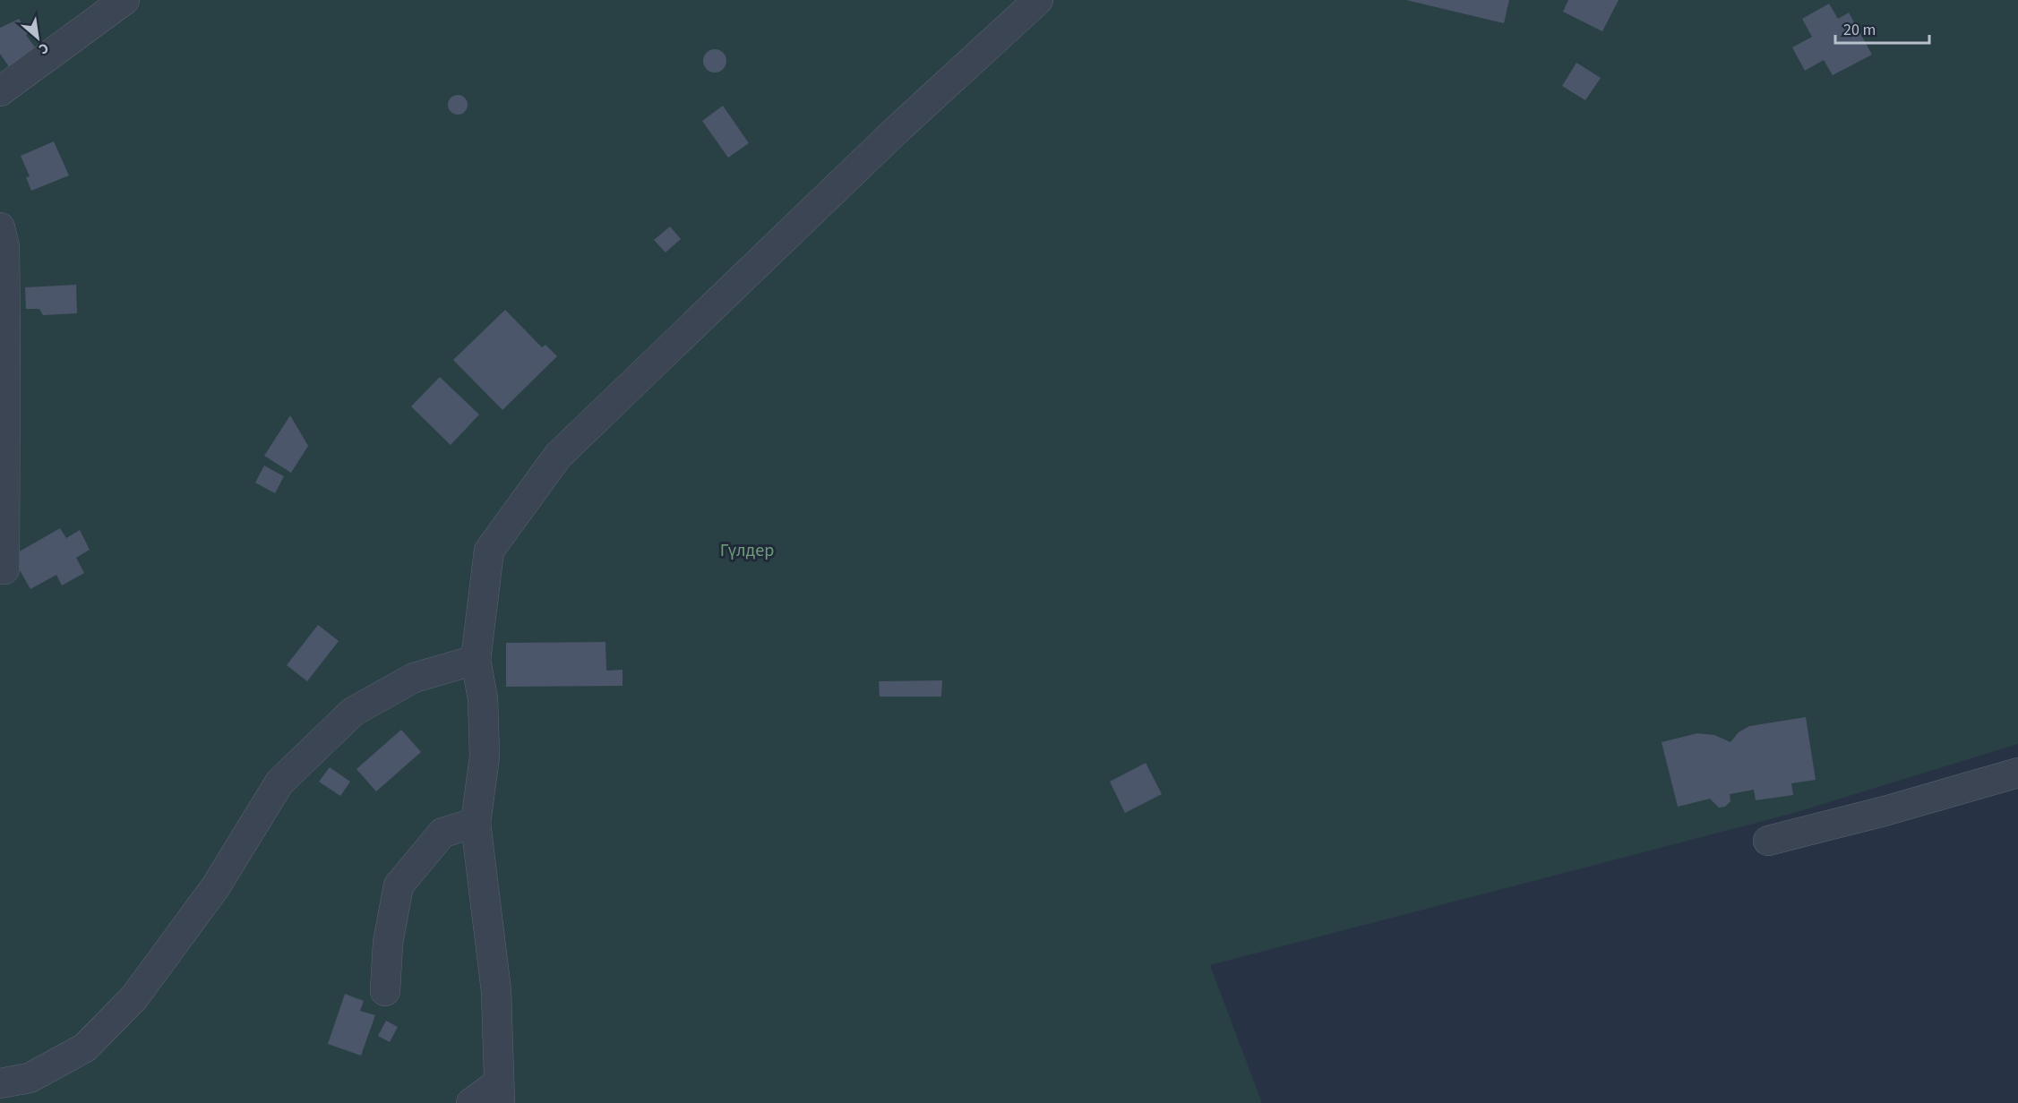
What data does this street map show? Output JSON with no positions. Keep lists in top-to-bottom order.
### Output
{
  "parks": ["Гүлдер"],
  "scale_bar": "20 m",
  "north": "bottom right"
}
